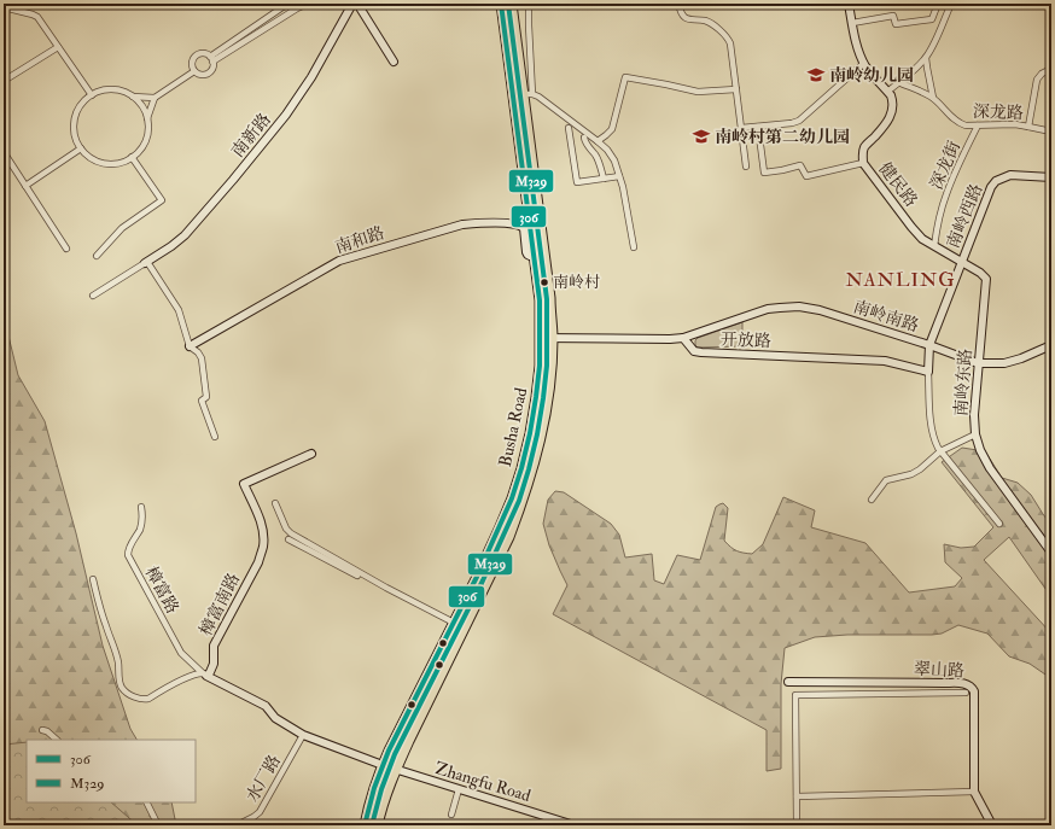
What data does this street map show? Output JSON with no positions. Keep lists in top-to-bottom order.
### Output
{
  "streets": {
    "main road": ["Busha Road"],
    "street": [
      "深龙路",
      "南新路",
      "深龙街",
      "健民路",
      "南岭西路",
      "南和路",
      "南岭南路",
      "开放路",
      "南岭东路",
      "樟富路",
      "樟富南路",
      "翠山路",
      "水厂路",
      "Zhangfu Road"
    ]
  },
  "crossings": [
    ["深龙路", "深龙街"],
    ["深龙街", "健民路"],
    ["健民路", "南岭西路"],
    ["健民路", "南岭东路"],
    ["南岭西路", "南岭南路"],
    ["南岭西路", "南岭东路"],
    ["南和路", "Busha Road"],
    ["南岭南路", "开放路"],
    ["南岭南路", "南岭东路"],
    ["Busha Road", "Zhangfu Road"],
    ["樟富路", "樟富南路"]
  ],
  "districts": ["NANLING"],
  "places": {
    "school or university": ["南岭幼儿园", "南岭村第二幼儿园"],
    "other": ["南岭村"]
  },
  "lines": ["transit line 306", "transit line M329"],
  "legend": ["306", "M329"]
}
